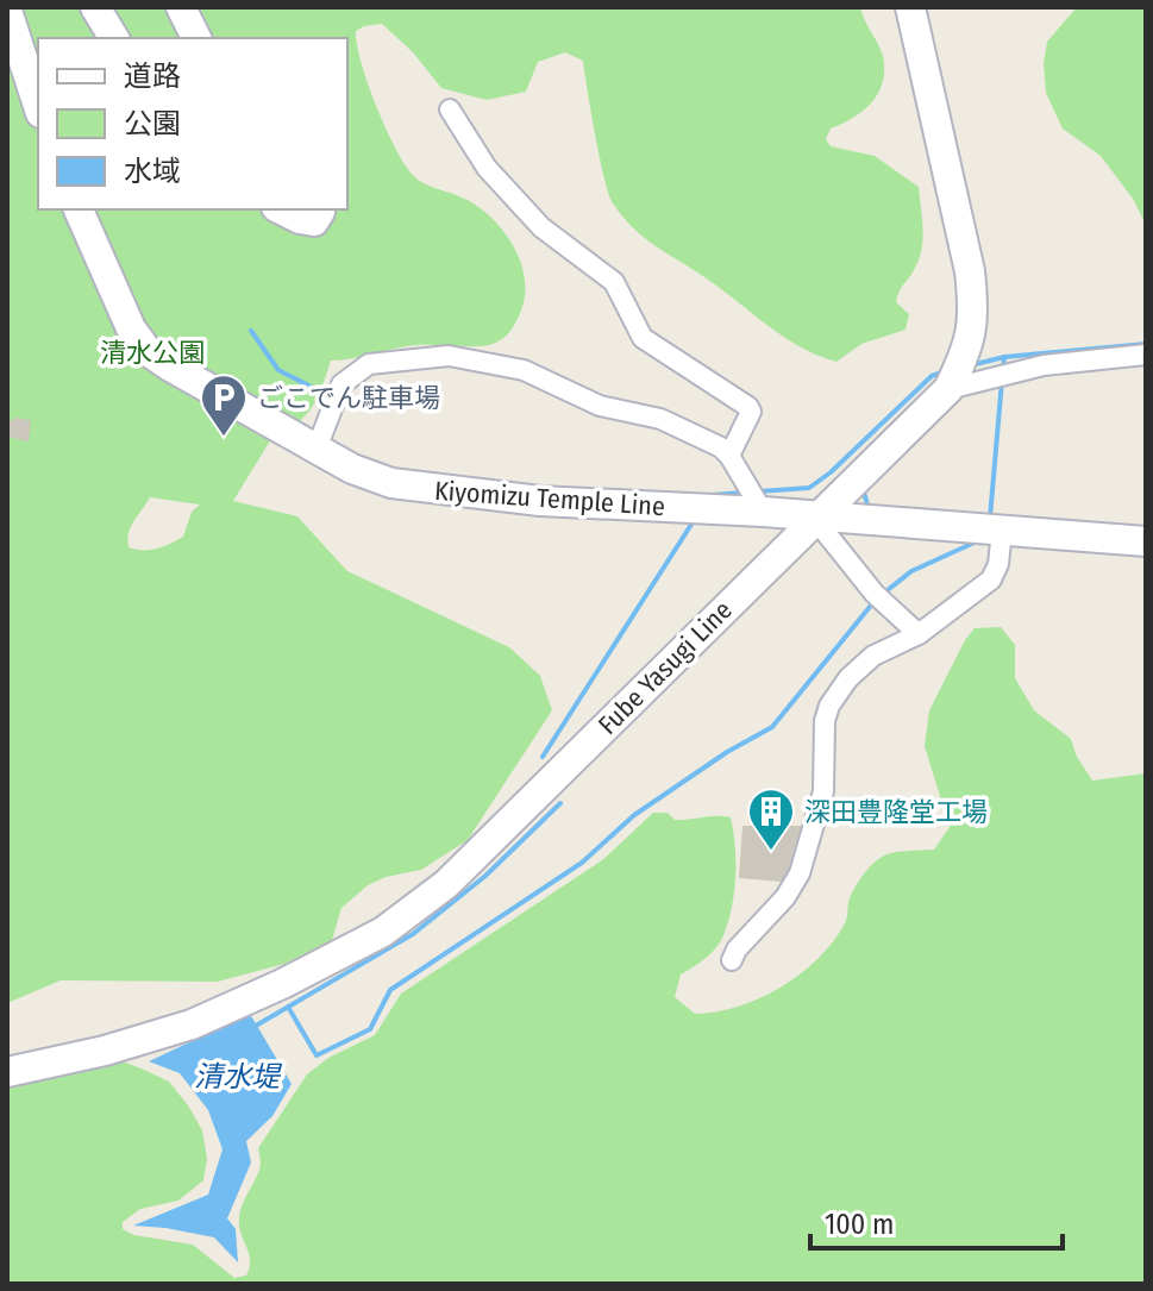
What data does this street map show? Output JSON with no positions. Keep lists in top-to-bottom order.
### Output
{
  "streets": {
    "main road": ["Kiyomizu Temple Line", "Fube Yasugi Line"]
  },
  "crossings": [
    ["Kiyomizu Temple Line", "Fube Yasugi Line"]
  ],
  "water": ["清水堤"],
  "parks": ["清水公園"],
  "places": {
    "parking": ["ごこでん駐車場"],
    "building": ["深田豊隆堂工場"]
  },
  "legend": ["道路", "公園", "水域"],
  "scale_bar": "100 m"
}
